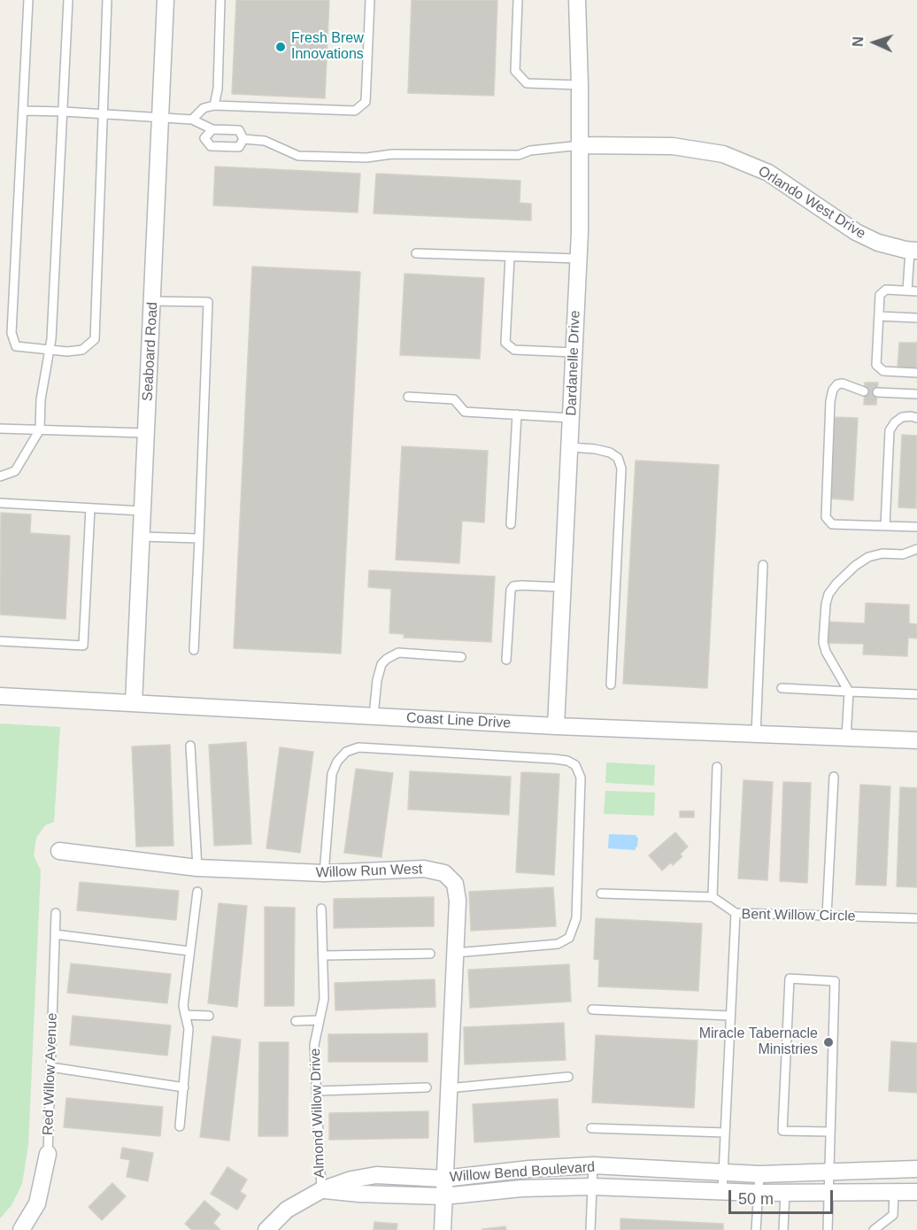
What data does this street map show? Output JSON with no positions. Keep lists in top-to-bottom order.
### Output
{
  "streets": {
    "street": [
      "Orlando West Drive",
      "Seaboard Road",
      "Dardanelle Drive",
      "Coast Line Drive",
      "Willow Run West",
      "Red Willow Avenue",
      "Willow Bend Boulevard"
    ],
    "lane": ["Bent Willow Circle", "Almond Willow Drive"]
  },
  "crossings": [
    ["Orlando West Drive", "Dardanelle Drive"],
    ["Seaboard Road", "Coast Line Drive"],
    ["Dardanelle Drive", "Coast Line Drive"],
    ["Willow Run West", "Willow Bend Boulevard"],
    ["Bent Willow Circle", "Willow Bend Boulevard"],
    ["Almond Willow Drive", "Willow Bend Boulevard"]
  ],
  "places": ["Fresh Brew Innovations", "Miracle Tabernacle Ministries"],
  "scale_bar": "50 m",
  "north": "left"
}
